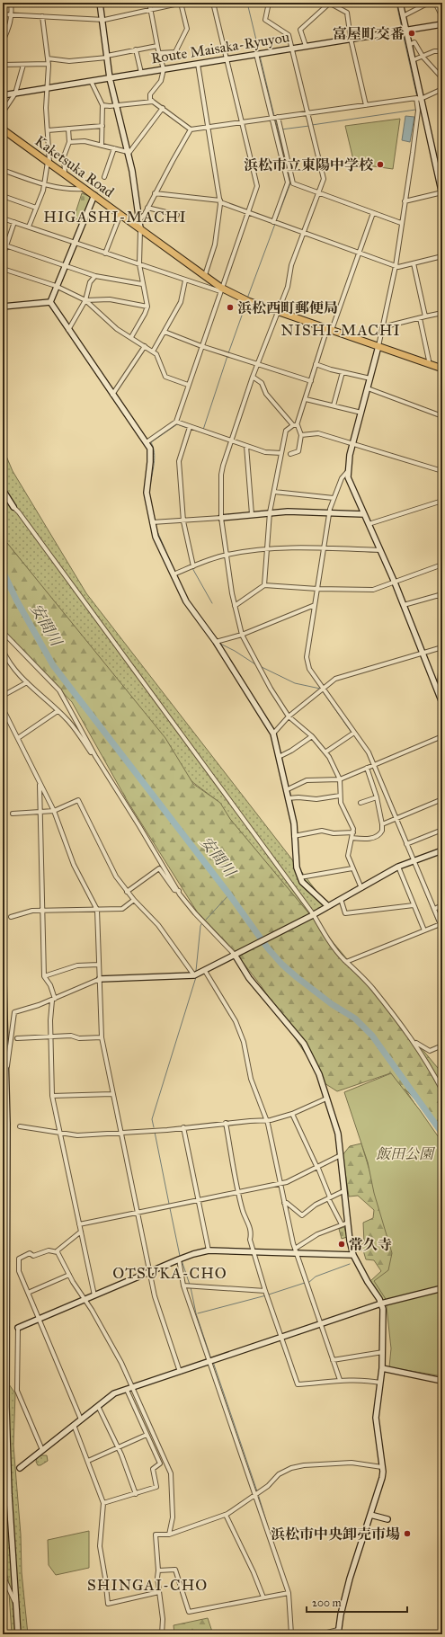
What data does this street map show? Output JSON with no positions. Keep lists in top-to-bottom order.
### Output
{
  "streets": {
    "highway": ["Kaketsuka Road"],
    "street": ["Route Maisaka-Ryuyou"]
  },
  "districts": [
    "HIGASHI-MACHI",
    "NISHI-MACHI",
    "OTSUKA-CHO",
    "SHINGAI-CHO"
  ],
  "water": ["安間川"],
  "parks": ["飯田公園"],
  "places": [
    "富屋町交番",
    "浜松市立東陽中学校",
    "浜松西町郵便局",
    "常久寺",
    "浜松市中央卸売市場"
  ],
  "scale_bar": "200 m"
}
